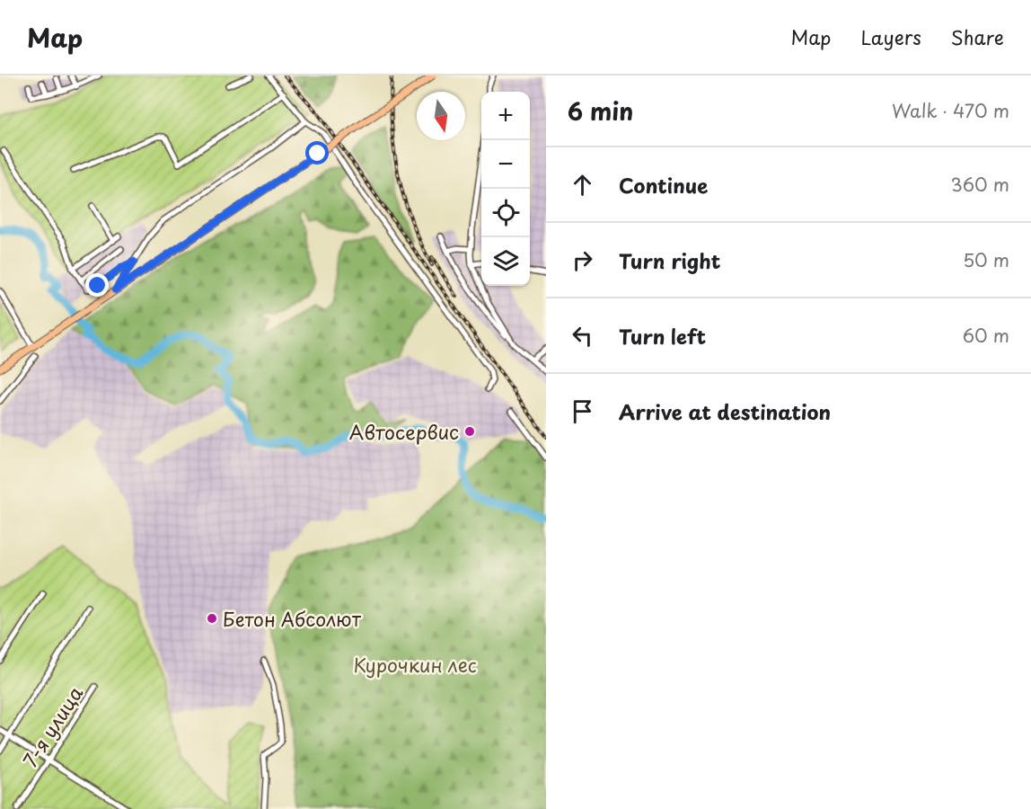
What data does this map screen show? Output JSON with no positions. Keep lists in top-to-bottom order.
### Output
{
  "streets": {
    "street": ["7-я улица"]
  },
  "parks": ["Курочкин лес"],
  "places": ["Автосервис", "Бетон Абсолют"],
  "north": "bottom",
  "page": {
    "header": "Map",
    "nav": ["Map", "Layers", "Share"],
    "heading": ["6 min", "Walk · 470 m"],
    "map_buttons": ["+", "−"],
    "list": [
      ["Continue", "360 m"],
      ["Turn right", "50 m"],
      ["Turn left", "60 m"],
      "Arrive at destination"
    ]
  }
}
